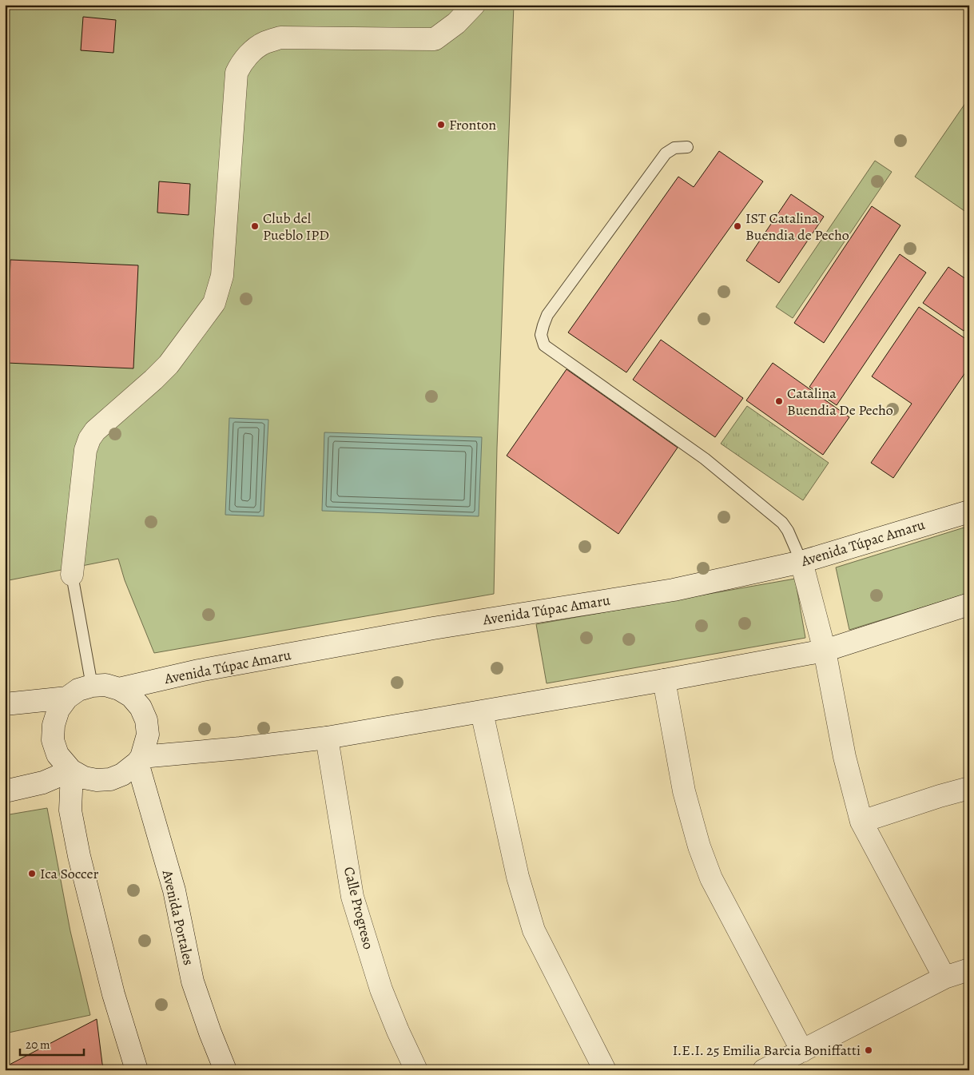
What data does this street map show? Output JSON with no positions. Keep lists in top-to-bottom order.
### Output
{
  "streets": {
    "street": ["Avenida Túpac Amaru", "Calle Progreso", "Avenida Portales"]
  },
  "crossings": [
    ["Avenida Túpac Amaru", "Avenida Portales"]
  ],
  "places": [
    "Fronton",
    "Club del Pueblo IPD",
    "IST Catalina Buendia de Pecho",
    "Catalina Buendia De Pecho",
    "Ica Soccer",
    "I.E.I. 25 Emilia Barcia Boniffatti"
  ],
  "scale_bar": "20 m"
}
